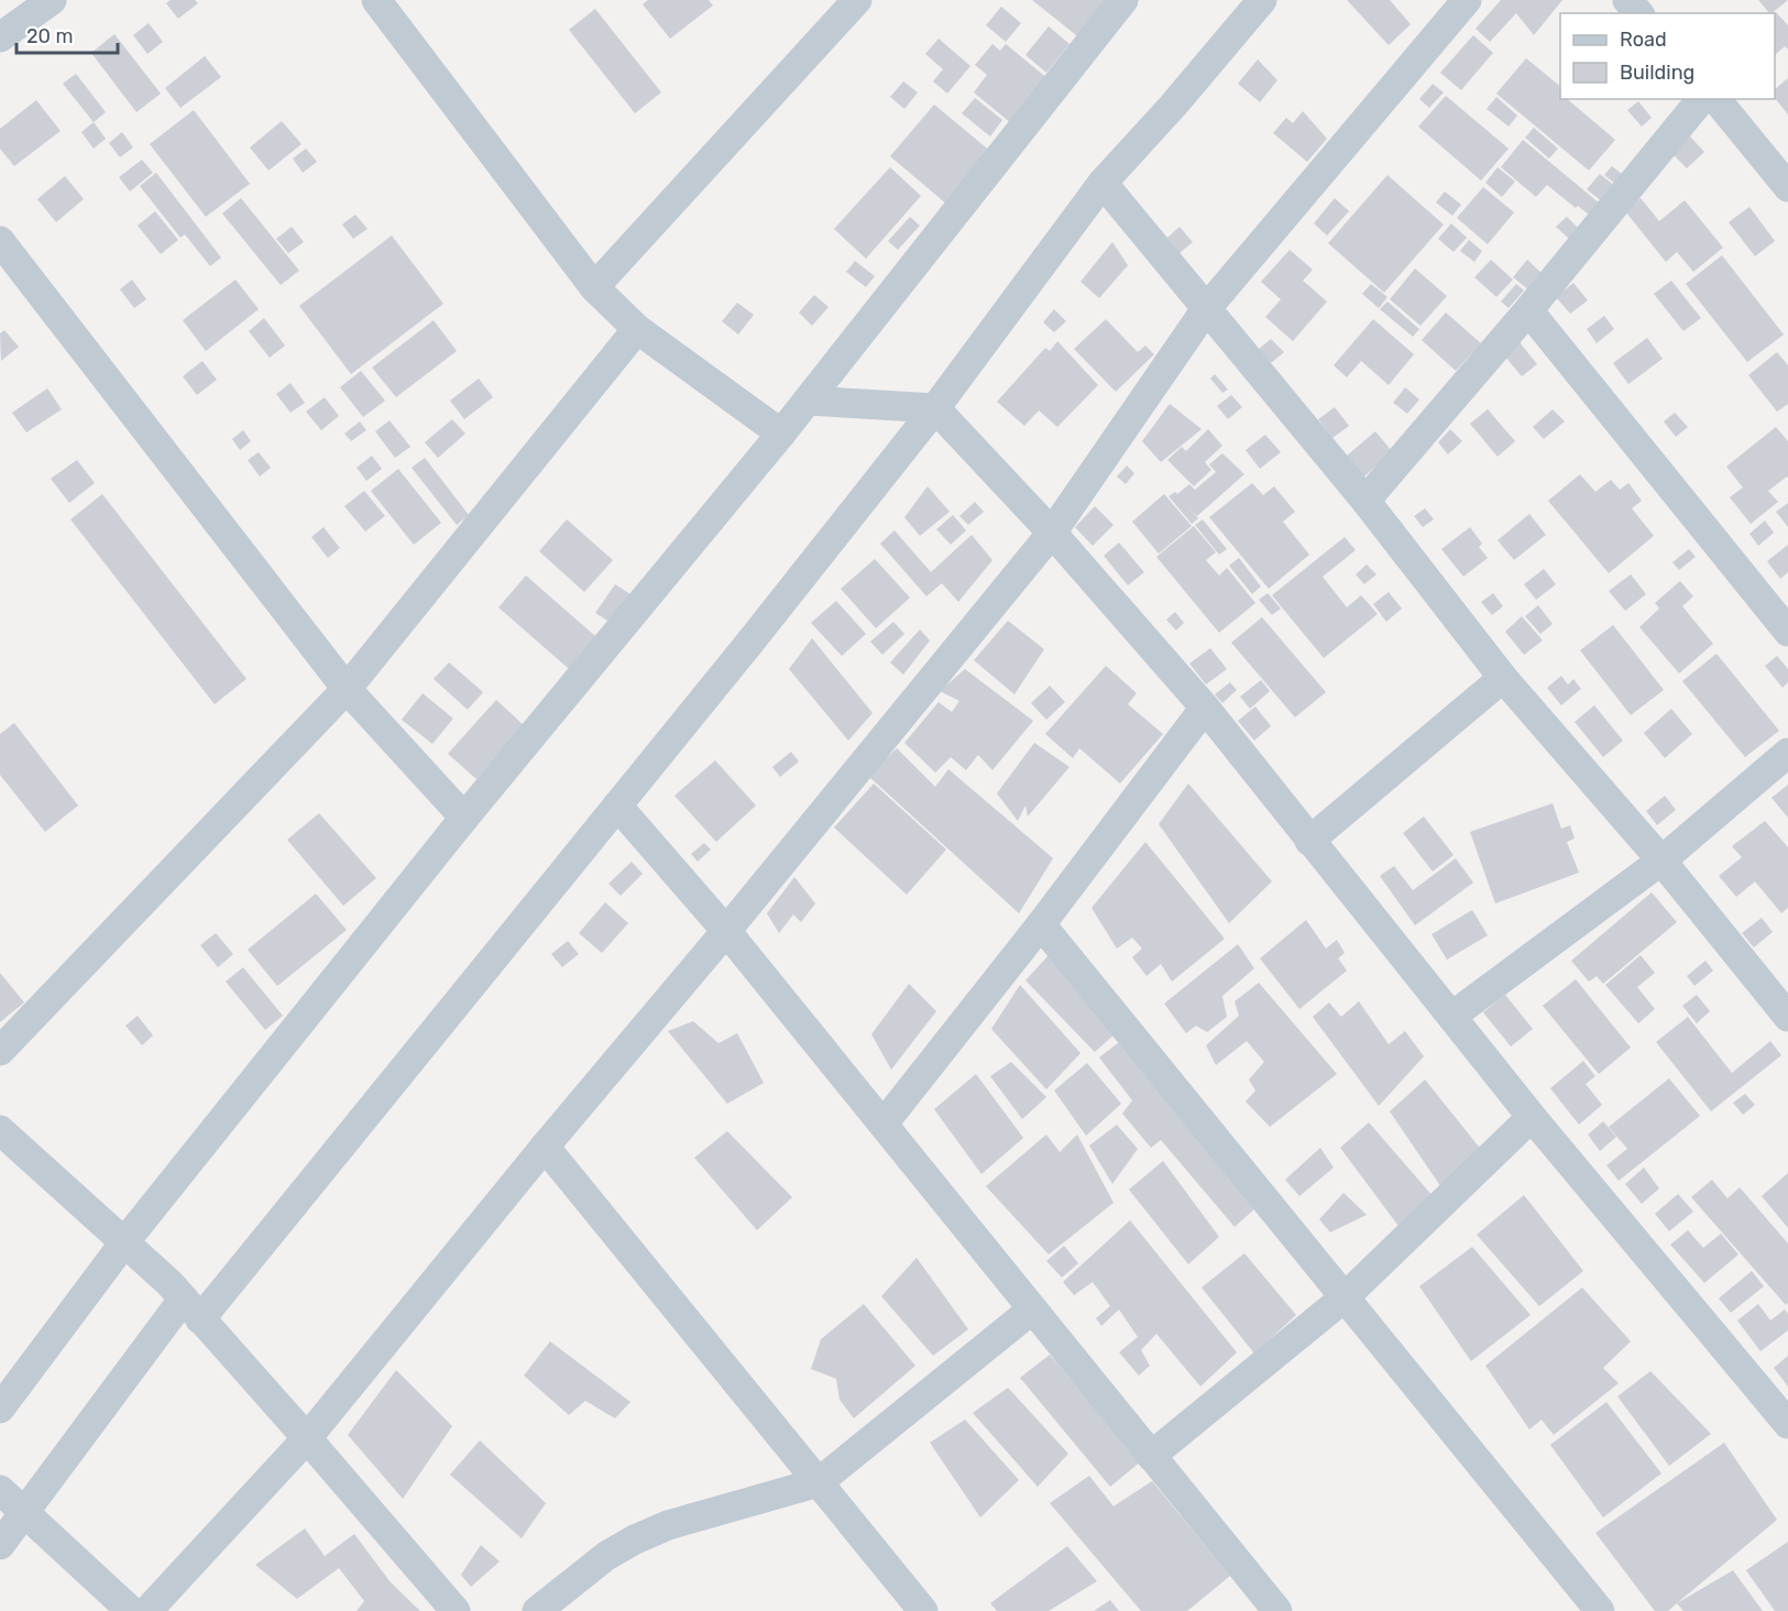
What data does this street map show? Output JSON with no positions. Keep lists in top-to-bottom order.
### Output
{
  "legend": ["Road", "Building"],
  "scale_bar": "20 m"
}
